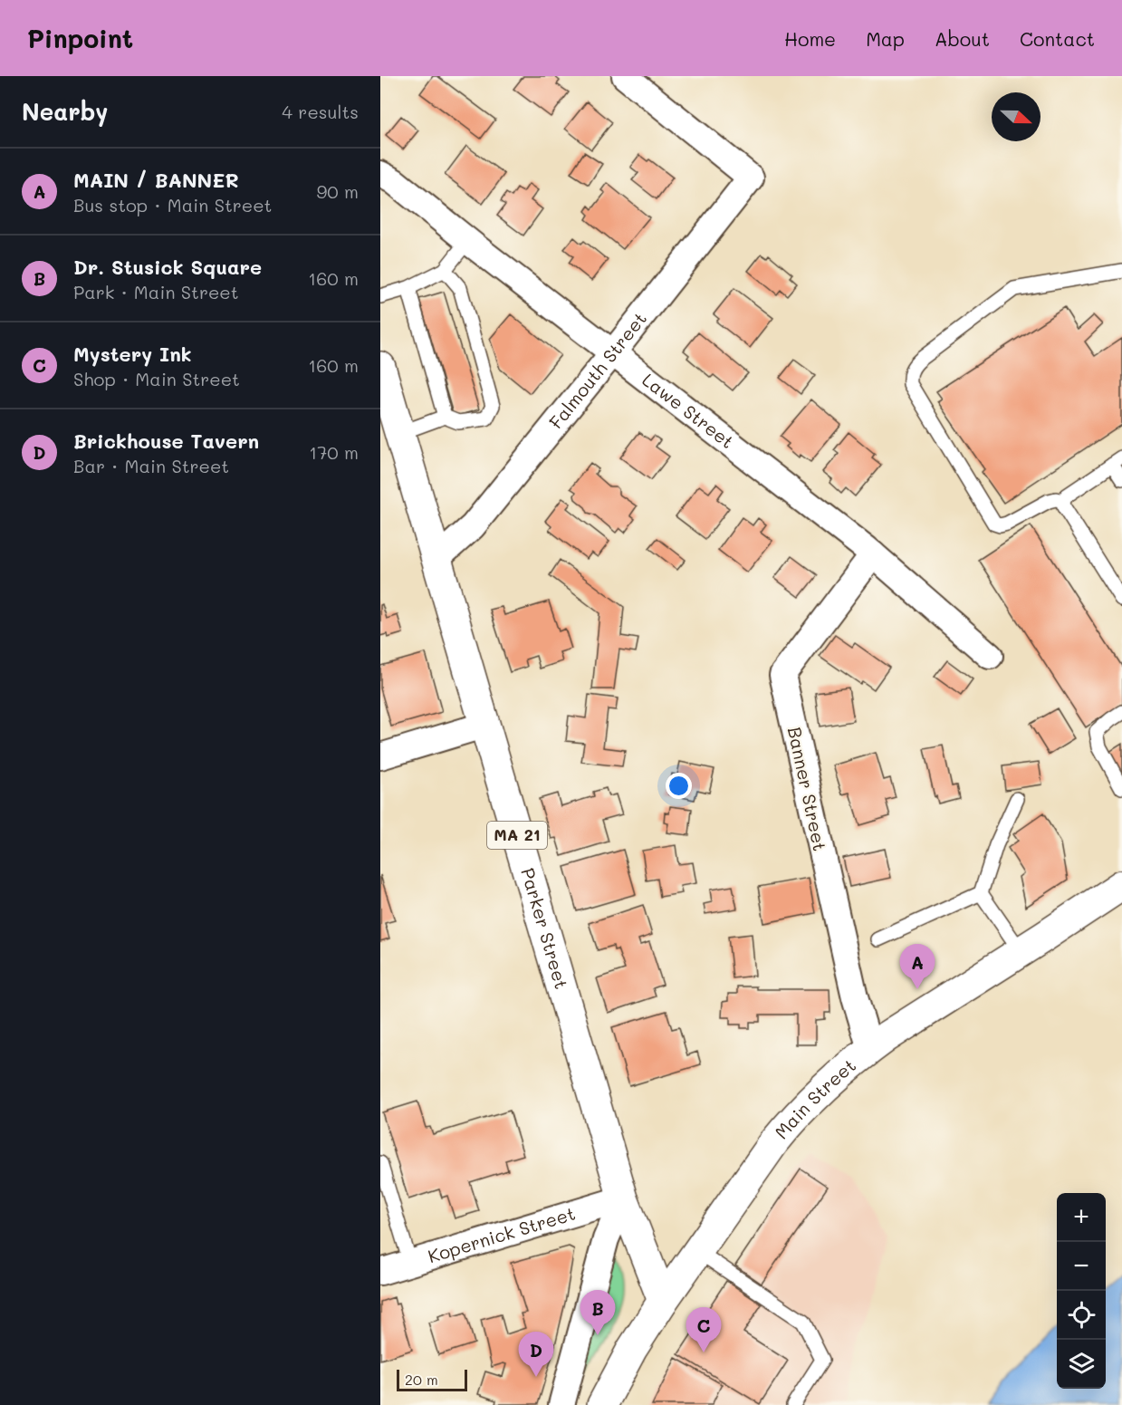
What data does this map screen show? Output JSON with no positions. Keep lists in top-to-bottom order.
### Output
{
  "streets": {
    "main road": ["MA 21", "Parker Street", "Main Street"],
    "street": [
      "Falmouth Street",
      "Lawe Street",
      "Banner Street",
      "Kopernick Street"
    ]
  },
  "crossings": [
    ["Falmouth Street", "Lawe Street"],
    ["Falmouth Street", "Parker Street"],
    ["Lawe Street", "Banner Street"],
    ["Banner Street", "Main Street"],
    ["Parker Street", "Main Street"],
    ["Parker Street", "Kopernick Street"]
  ],
  "scale_bar": "20 m",
  "north": "right",
  "page": {
    "header": "Pinpoint",
    "nav": [
      "Home",
      "Map",
      "About",
      "Contact"
    ],
    "heading": ["Nearby", "4 results"],
    "list": [
      {
        "mark": "A",
        "name": "MAIN / BANNER",
        "note": "Bus stop · Main Street",
        "value": "90 m"
      },
      {
        "mark": "B",
        "name": "Dr. Stusick Square",
        "note": "Park · Main Street",
        "value": "160 m"
      },
      {
        "mark": "C",
        "name": "Mystery Ink",
        "note": "Shop · Main Street",
        "value": "160 m"
      },
      {
        "mark": "D",
        "name": "Brickhouse Tavern",
        "note": "Bar · Main Street",
        "value": "170 m"
      }
    ],
    "pins": [
      "A",
      "B",
      "C",
      "D"
    ],
    "map_buttons": ["+", "−"],
    "scale": "20 m"
  }
}
